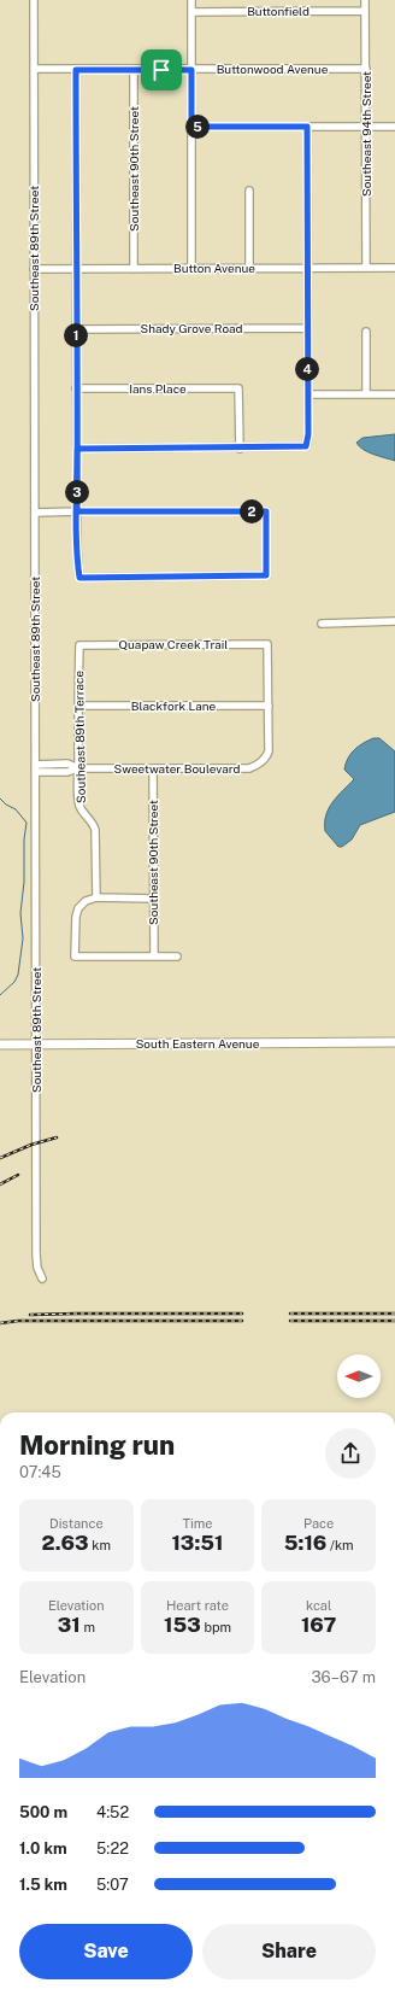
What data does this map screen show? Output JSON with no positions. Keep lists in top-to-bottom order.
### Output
{
  "streets": {
    "main road": ["South Eastern Avenue"],
    "street": [
      "Buttonfield",
      "Buttonwood Avenue",
      "Southeast 94th Street",
      "Southeast 90th Street",
      "Southeast 89th Street",
      "Button Avenue",
      "Shady Grove Road",
      "Ians Place",
      "Quapaw Creek Trail",
      "Blackfork Lane",
      "Southeast 89th Terrace",
      "Sweetwater Boulevard"
    ]
  },
  "crossings": [
    ["Buttonfield", "Southeast 94th Street"],
    ["Buttonwood Avenue", "Southeast 94th Street"],
    ["Buttonwood Avenue", "Southeast 90th Street"],
    ["Buttonwood Avenue", "Southeast 89th Street"],
    ["Southeast 94th Street", "Button Avenue"],
    ["Southeast 90th Street", "Button Avenue"],
    ["Southeast 90th Street", "Sweetwater Boulevard"],
    ["Southeast 89th Street", "Button Avenue"],
    ["Southeast 89th Street", "Sweetwater Boulevard"],
    ["Southeast 89th Street", "South Eastern Avenue"],
    ["Quapaw Creek Trail", "Blackfork Lane"],
    ["Quapaw Creek Trail", "Southeast 89th Terrace"],
    ["Quapaw Creek Trail", "Sweetwater Boulevard"],
    ["Blackfork Lane", "Southeast 89th Terrace"],
    ["Blackfork Lane", "Sweetwater Boulevard"],
    ["Southeast 89th Terrace", "Sweetwater Boulevard"]
  ],
  "north": "left",
  "page": {
    "pins": [
      "5",
      "1",
      "4",
      "3",
      "2"
    ],
    "heading": ["Morning run", "07:45"],
    "stats": [
      ["Distance", "2.63 km"],
      ["Time", "13:51"],
      ["Pace", "5:16 /km"],
      ["Elevation", "31 m"],
      ["Heart rate", "153 bpm"],
      ["kcal", "167"]
    ],
    "chart": ["Elevation", "36–67 m"],
    "list": [
      {
        "name": "500 m",
        "note": "4:52"
      },
      {
        "name": "1.0 km",
        "note": "5:22"
      },
      {
        "name": "1.5 km",
        "note": "5:07"
      }
    ],
    "buttons": ["Save", "Share"]
  }
}
